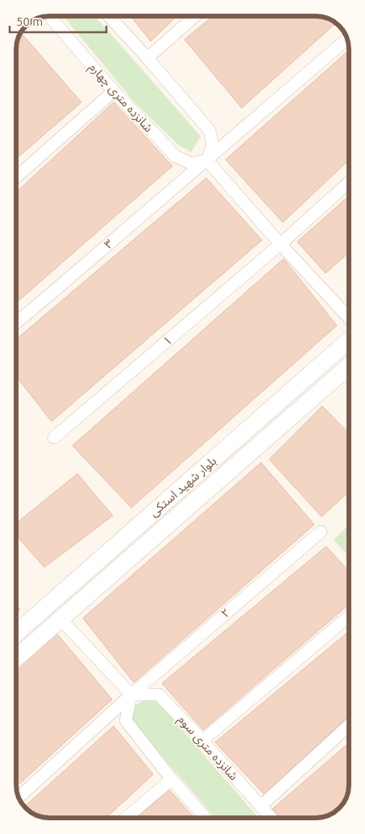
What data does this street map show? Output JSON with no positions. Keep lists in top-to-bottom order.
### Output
{
  "streets": {
    "main road": ["بلوار شهید استکی"],
    "street": [
      "شانزده متری چهارم",
      "۳",
      "۱",
      "۲",
      "شانزده متری سوم"
    ]
  },
  "crossings": [
    ["شانزده متری چهارم", "۳"],
    ["۲", "شانزده متری سوم"]
  ],
  "scale_bar": "50 m"
}
